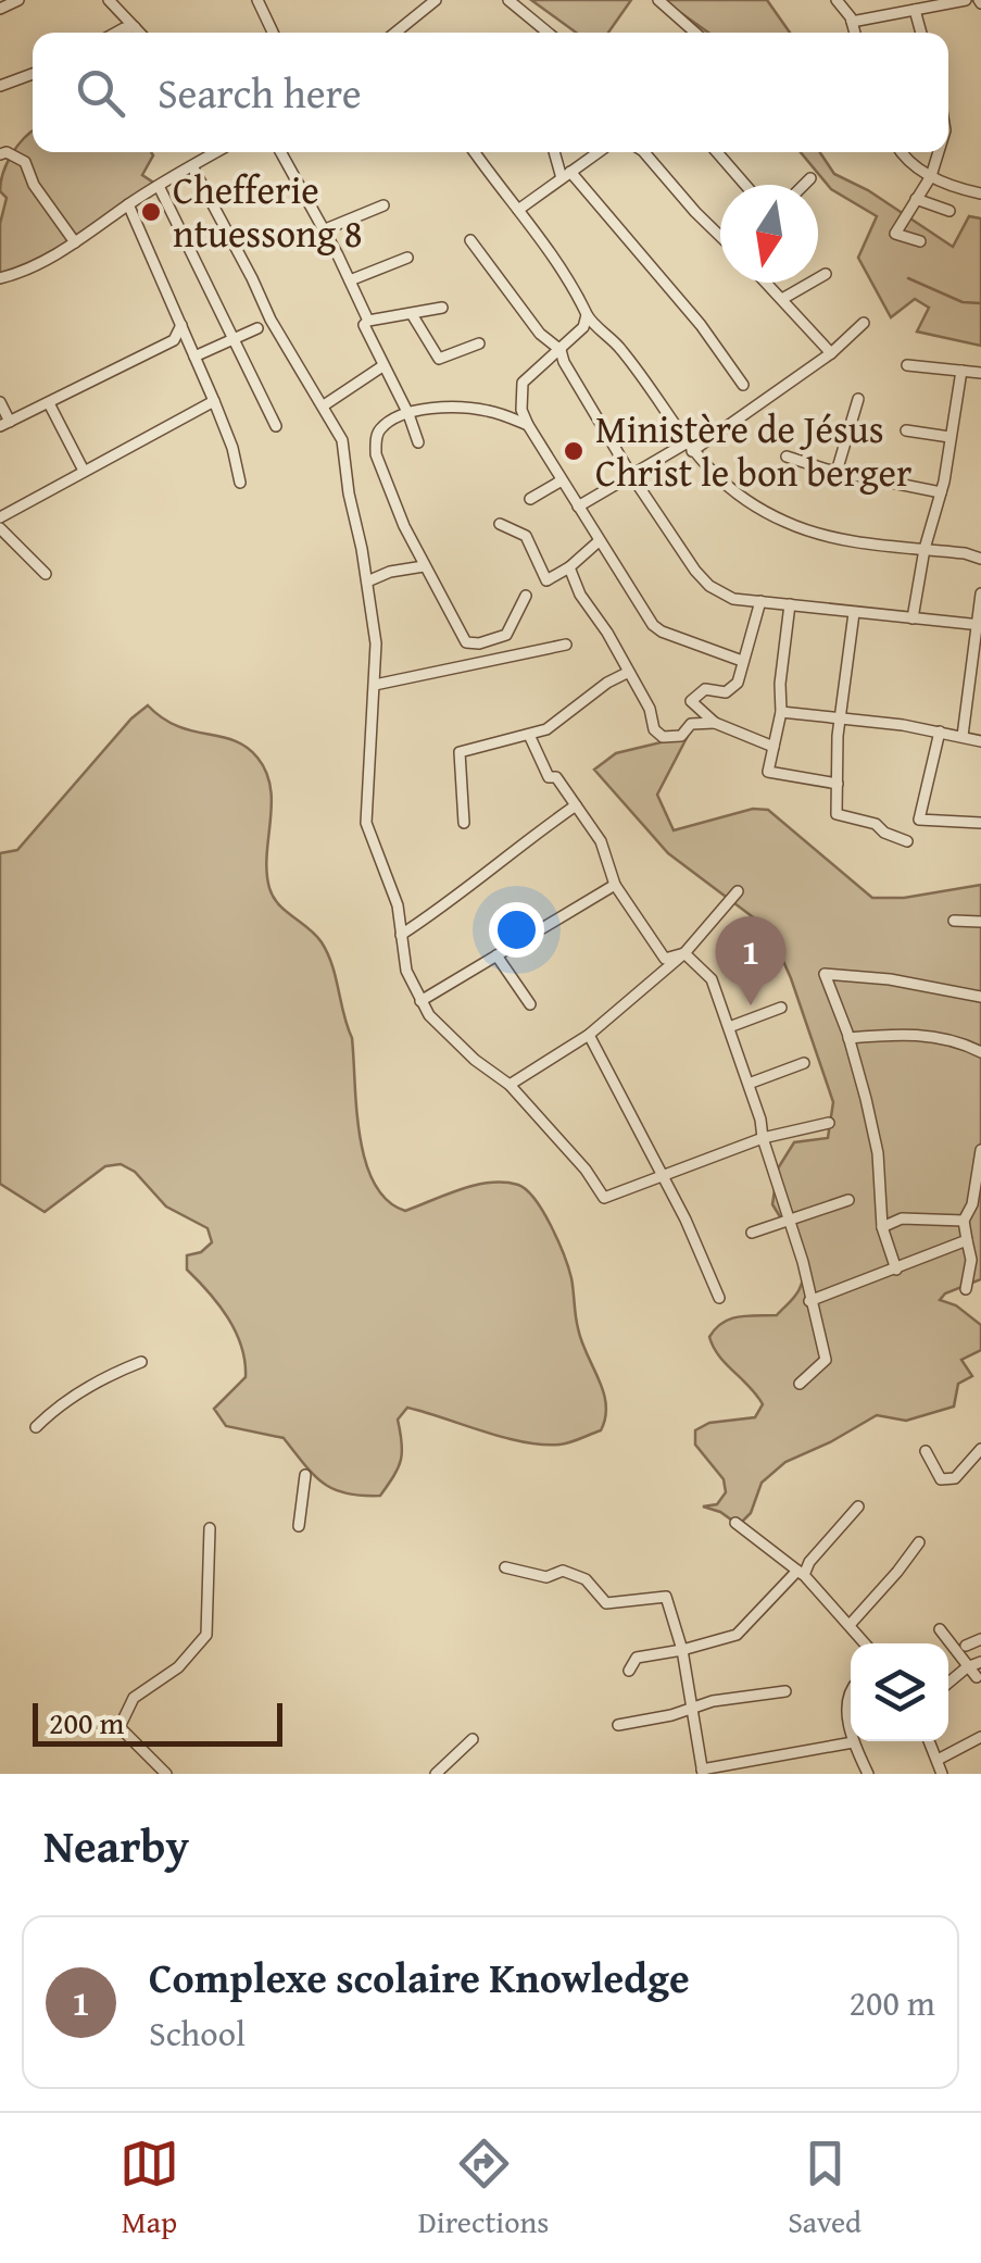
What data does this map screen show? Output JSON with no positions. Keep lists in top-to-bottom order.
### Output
{
  "places": ["Chefferie ntuessong 8", "Ministère de Jésus Christ le bon berger"],
  "scale_bar": "200 m",
  "north": "bottom",
  "page": {
    "search": "Search here",
    "pins": "1",
    "scale": "200 m",
    "heading": "Nearby",
    "list": [
      {
        "mark": "1",
        "name": "Complexe scolaire Knowledge",
        "note": "School",
        "value": "200 m"
      }
    ],
    "nav": ["Map", "Directions", "Saved"]
  }
}
